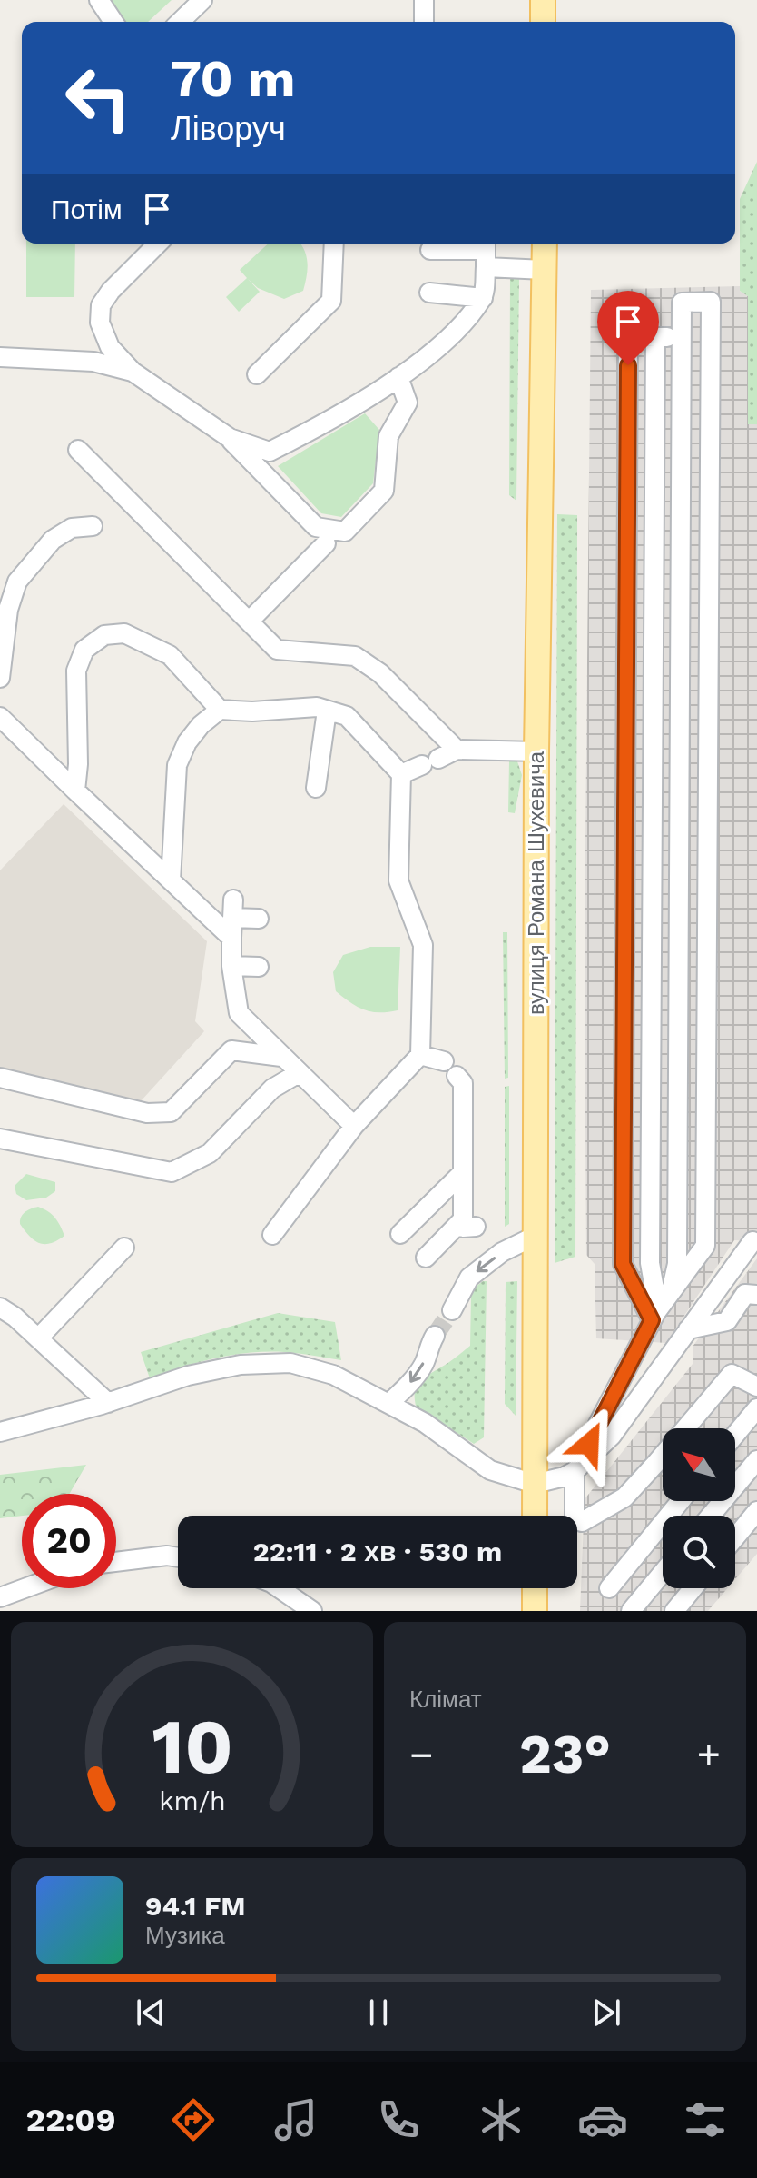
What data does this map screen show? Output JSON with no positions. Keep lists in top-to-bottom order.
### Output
{
  "streets": {
    "main road": ["вулиця Романа Шухевича"]
  },
  "north": "top left",
  "page": {
    "turn": ["70 m", "Ліворуч"],
    "then": "Потім",
    "limit": "20",
    "trip": "22:11 · 2 хв · 530 m",
    "tile": "Клімат",
    "heat": ["−", "23°", "+"],
    "song": ["94.1 FM", "Музика"],
    "tabs": "22:09",
    "gauge": ["10", "km/h"]
  }
}
